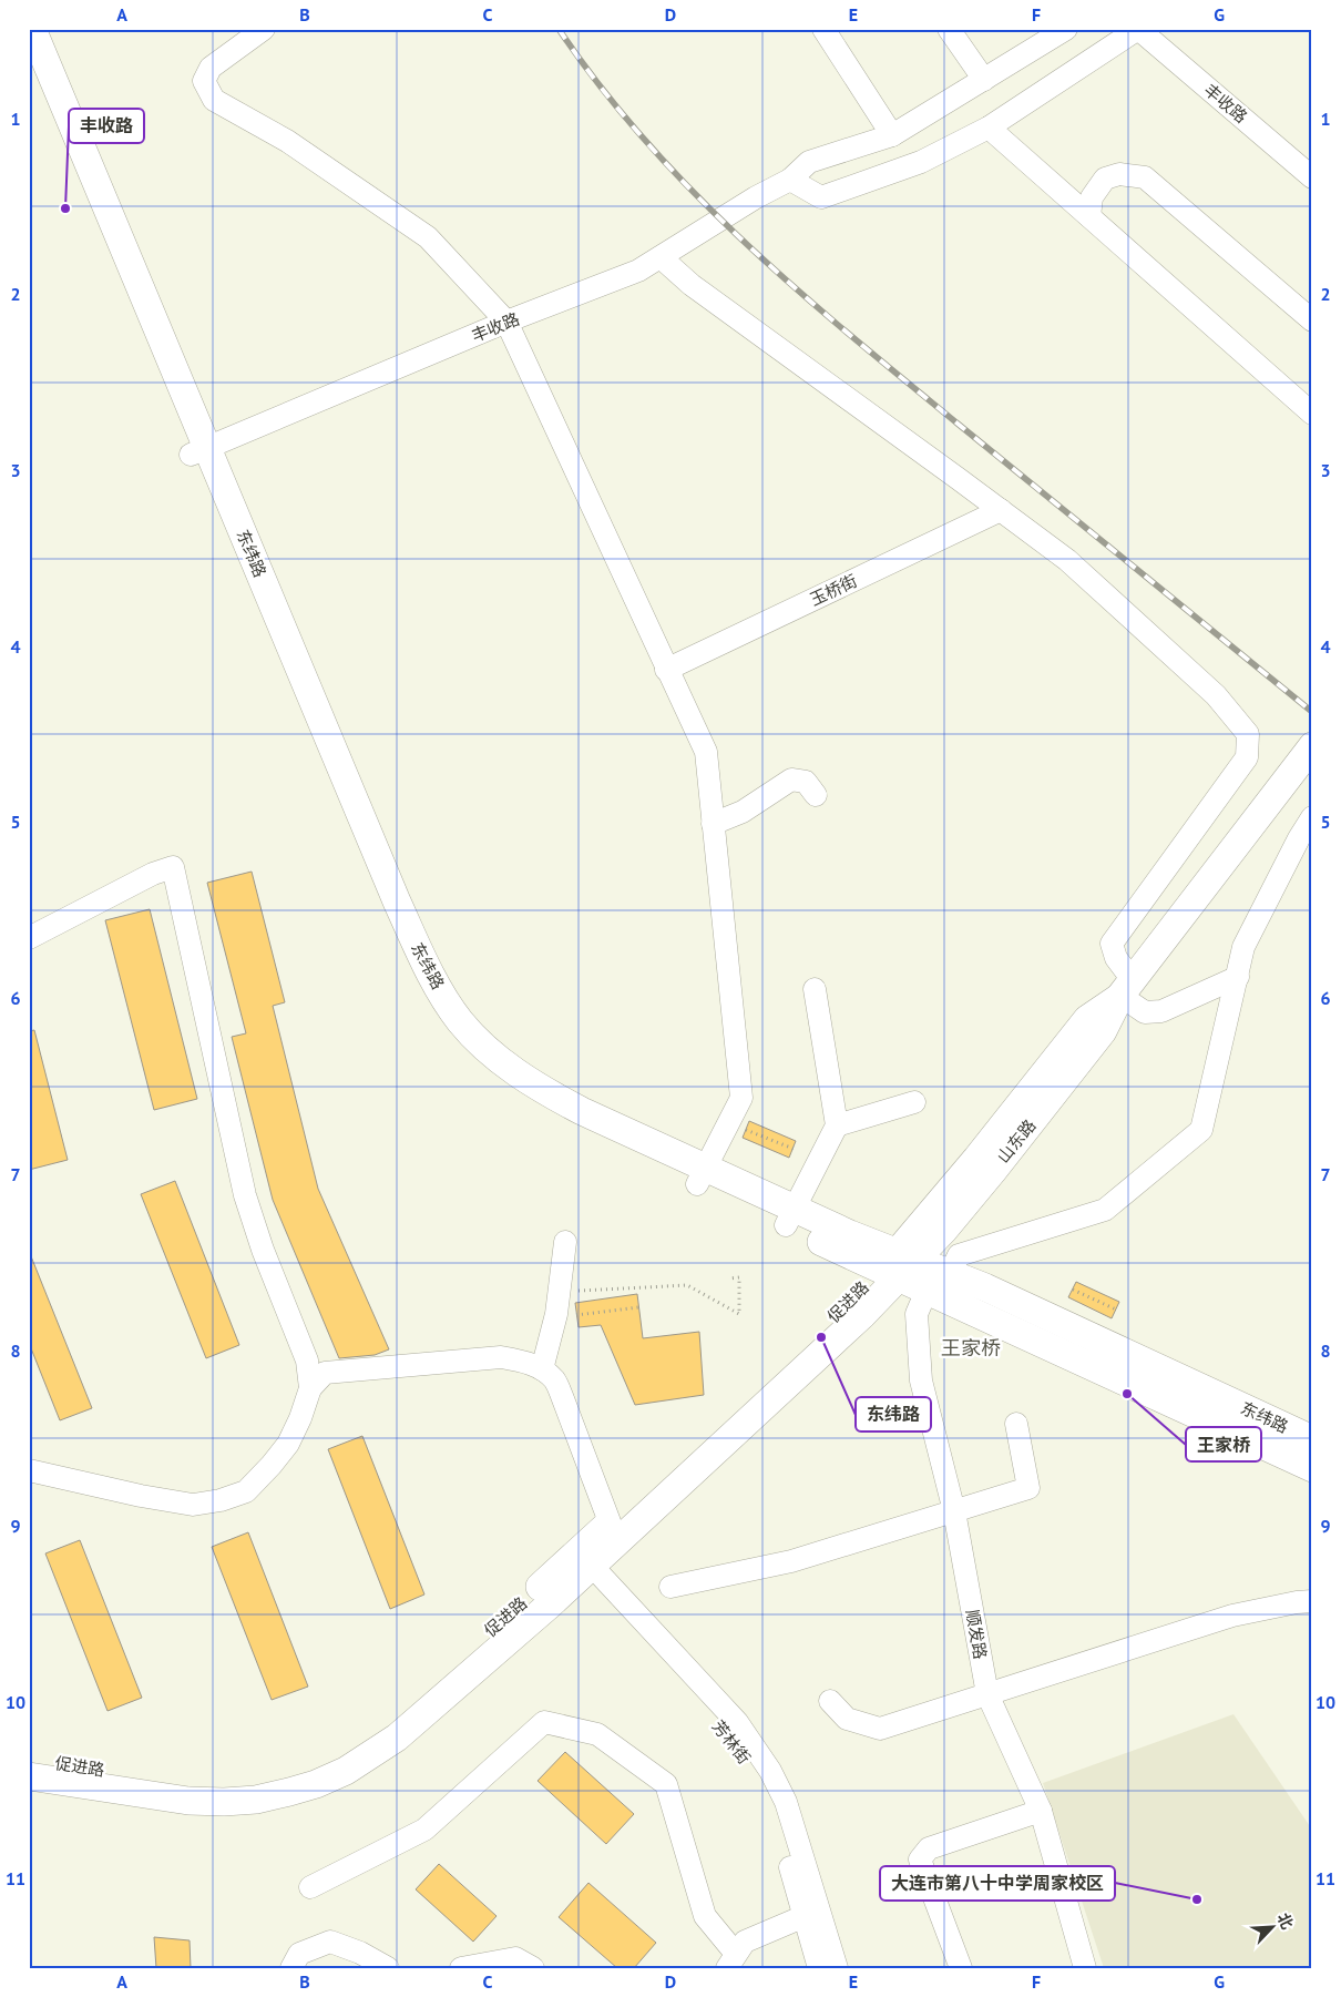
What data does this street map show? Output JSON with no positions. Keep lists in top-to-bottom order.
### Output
{
  "streets": {
    "main road": ["东纬路", "山东路", "促进路"],
    "street": [
      "丰收路",
      "玉桥街",
      "顺发路",
      "芳林街"
    ]
  },
  "crossings": [
    ["丰收路", "东纬路"],
    ["东纬路", "山东路"],
    ["东纬路", "促进路"],
    ["东纬路", "顺发路"],
    ["山东路", "促进路"],
    ["促进路", "芳林街"]
  ],
  "districts": ["王家桥"],
  "places": [
    "丰收路",
    "东纬路",
    "王家桥",
    "大连市第八十中学周家校区"
  ],
  "north": "top right",
  "grid": {
    "columns": [
      "A",
      "B",
      "C",
      "D",
      "E",
      "F",
      "G"
    ],
    "rows": [
      "1",
      "2",
      "3",
      "4",
      "5",
      "6",
      "7",
      "8",
      "9",
      "10",
      "11"
    ]
  }
}
